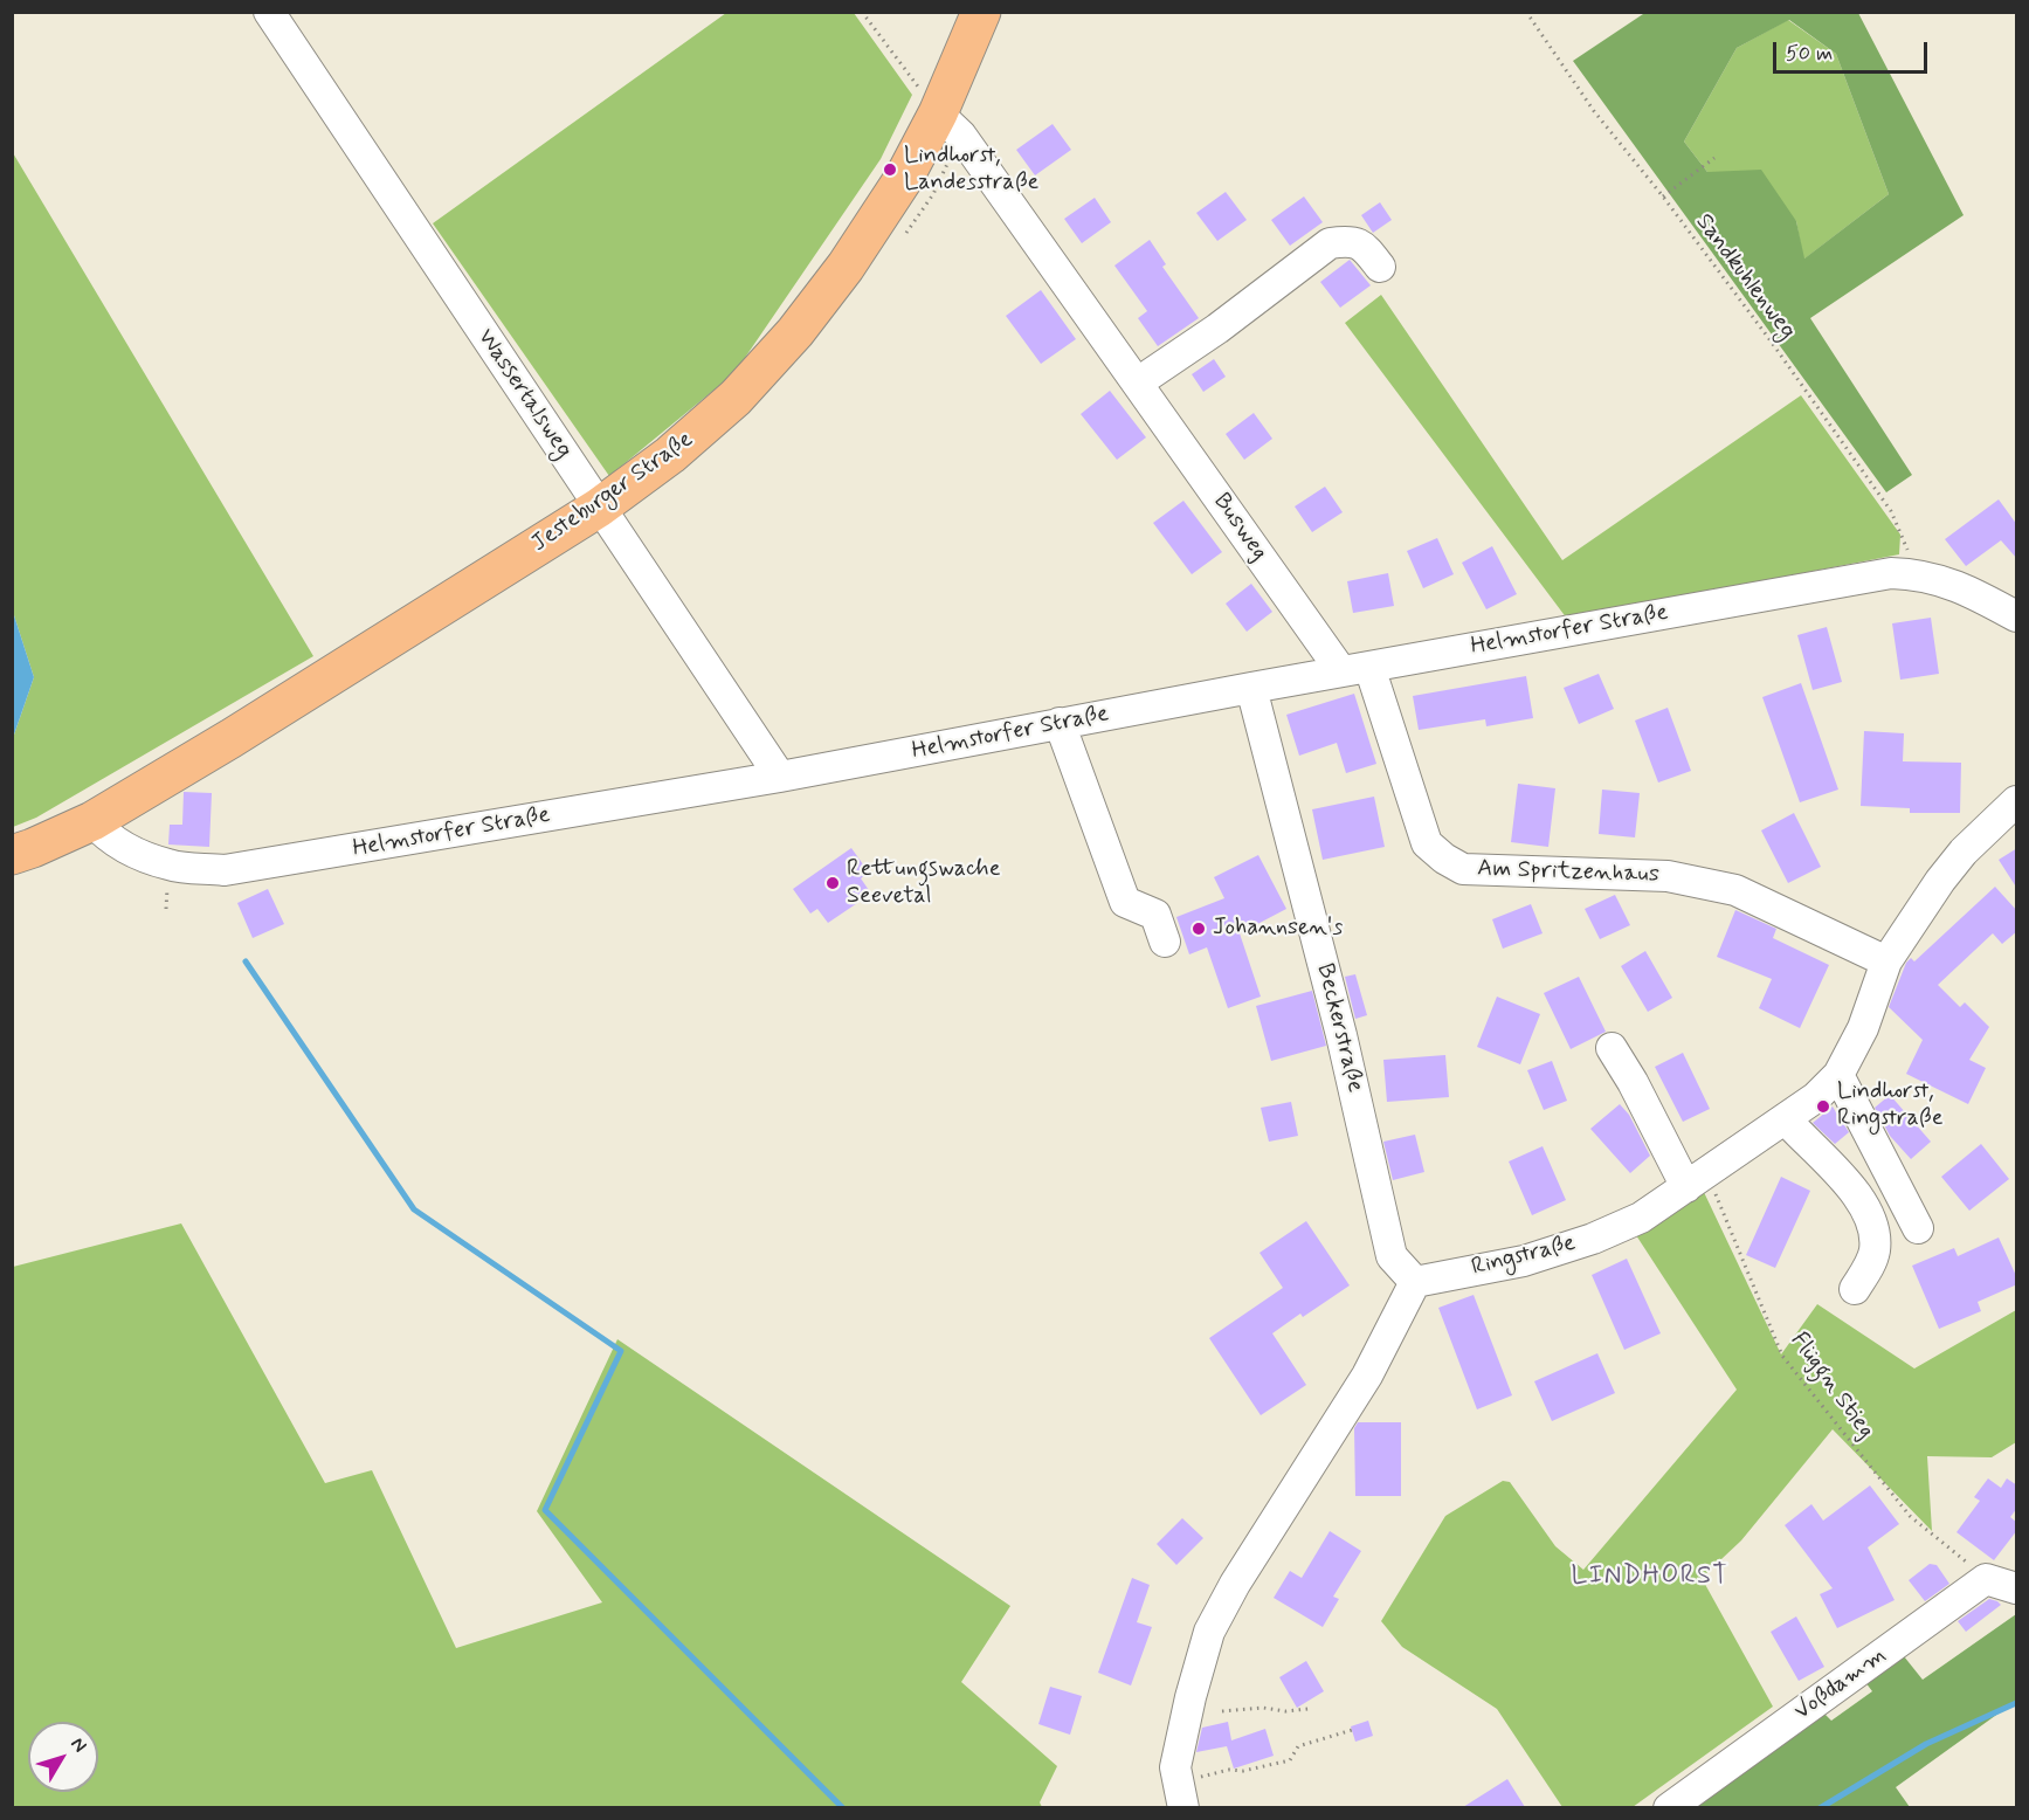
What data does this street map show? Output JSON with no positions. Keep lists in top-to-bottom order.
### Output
{
  "streets": {
    "main road": ["Jesteburger Straße"],
    "street": [
      "Wassertalsweg",
      "Busweg",
      "Helmstorfer Straße",
      "Am Spritzenhaus",
      "Beckerstraße",
      "Ringstraße",
      "Voßdamm"
    ],
    "path": ["Sandkuhlenweg", "Flüggn Stieg"]
  },
  "crossings": [
    ["Sandkuhlenweg", "Helmstorfer Straße"],
    ["Wassertalsweg", "Jesteburger Straße"],
    ["Wassertalsweg", "Helmstorfer Straße"],
    ["Jesteburger Straße", "Busweg"],
    ["Jesteburger Straße", "Helmstorfer Straße"],
    ["Busweg", "Helmstorfer Straße"],
    ["Busweg", "Am Spritzenhaus"],
    ["Helmstorfer Straße", "Am Spritzenhaus"],
    ["Helmstorfer Straße", "Beckerstraße"],
    ["Am Spritzenhaus", "Ringstraße"],
    ["Beckerstraße", "Ringstraße"],
    ["Ringstraße", "Flüggn Stieg"],
    ["Flüggn Stieg", "Voßdamm"]
  ],
  "districts": ["LINDHORST"],
  "places": [
    "Lindhorst, Landesstraße",
    "Rettungswache Seevetal",
    "Johannsen's",
    "Lindhorst, Ringstraße"
  ],
  "scale_bar": "50 m",
  "north": "top right"
}
